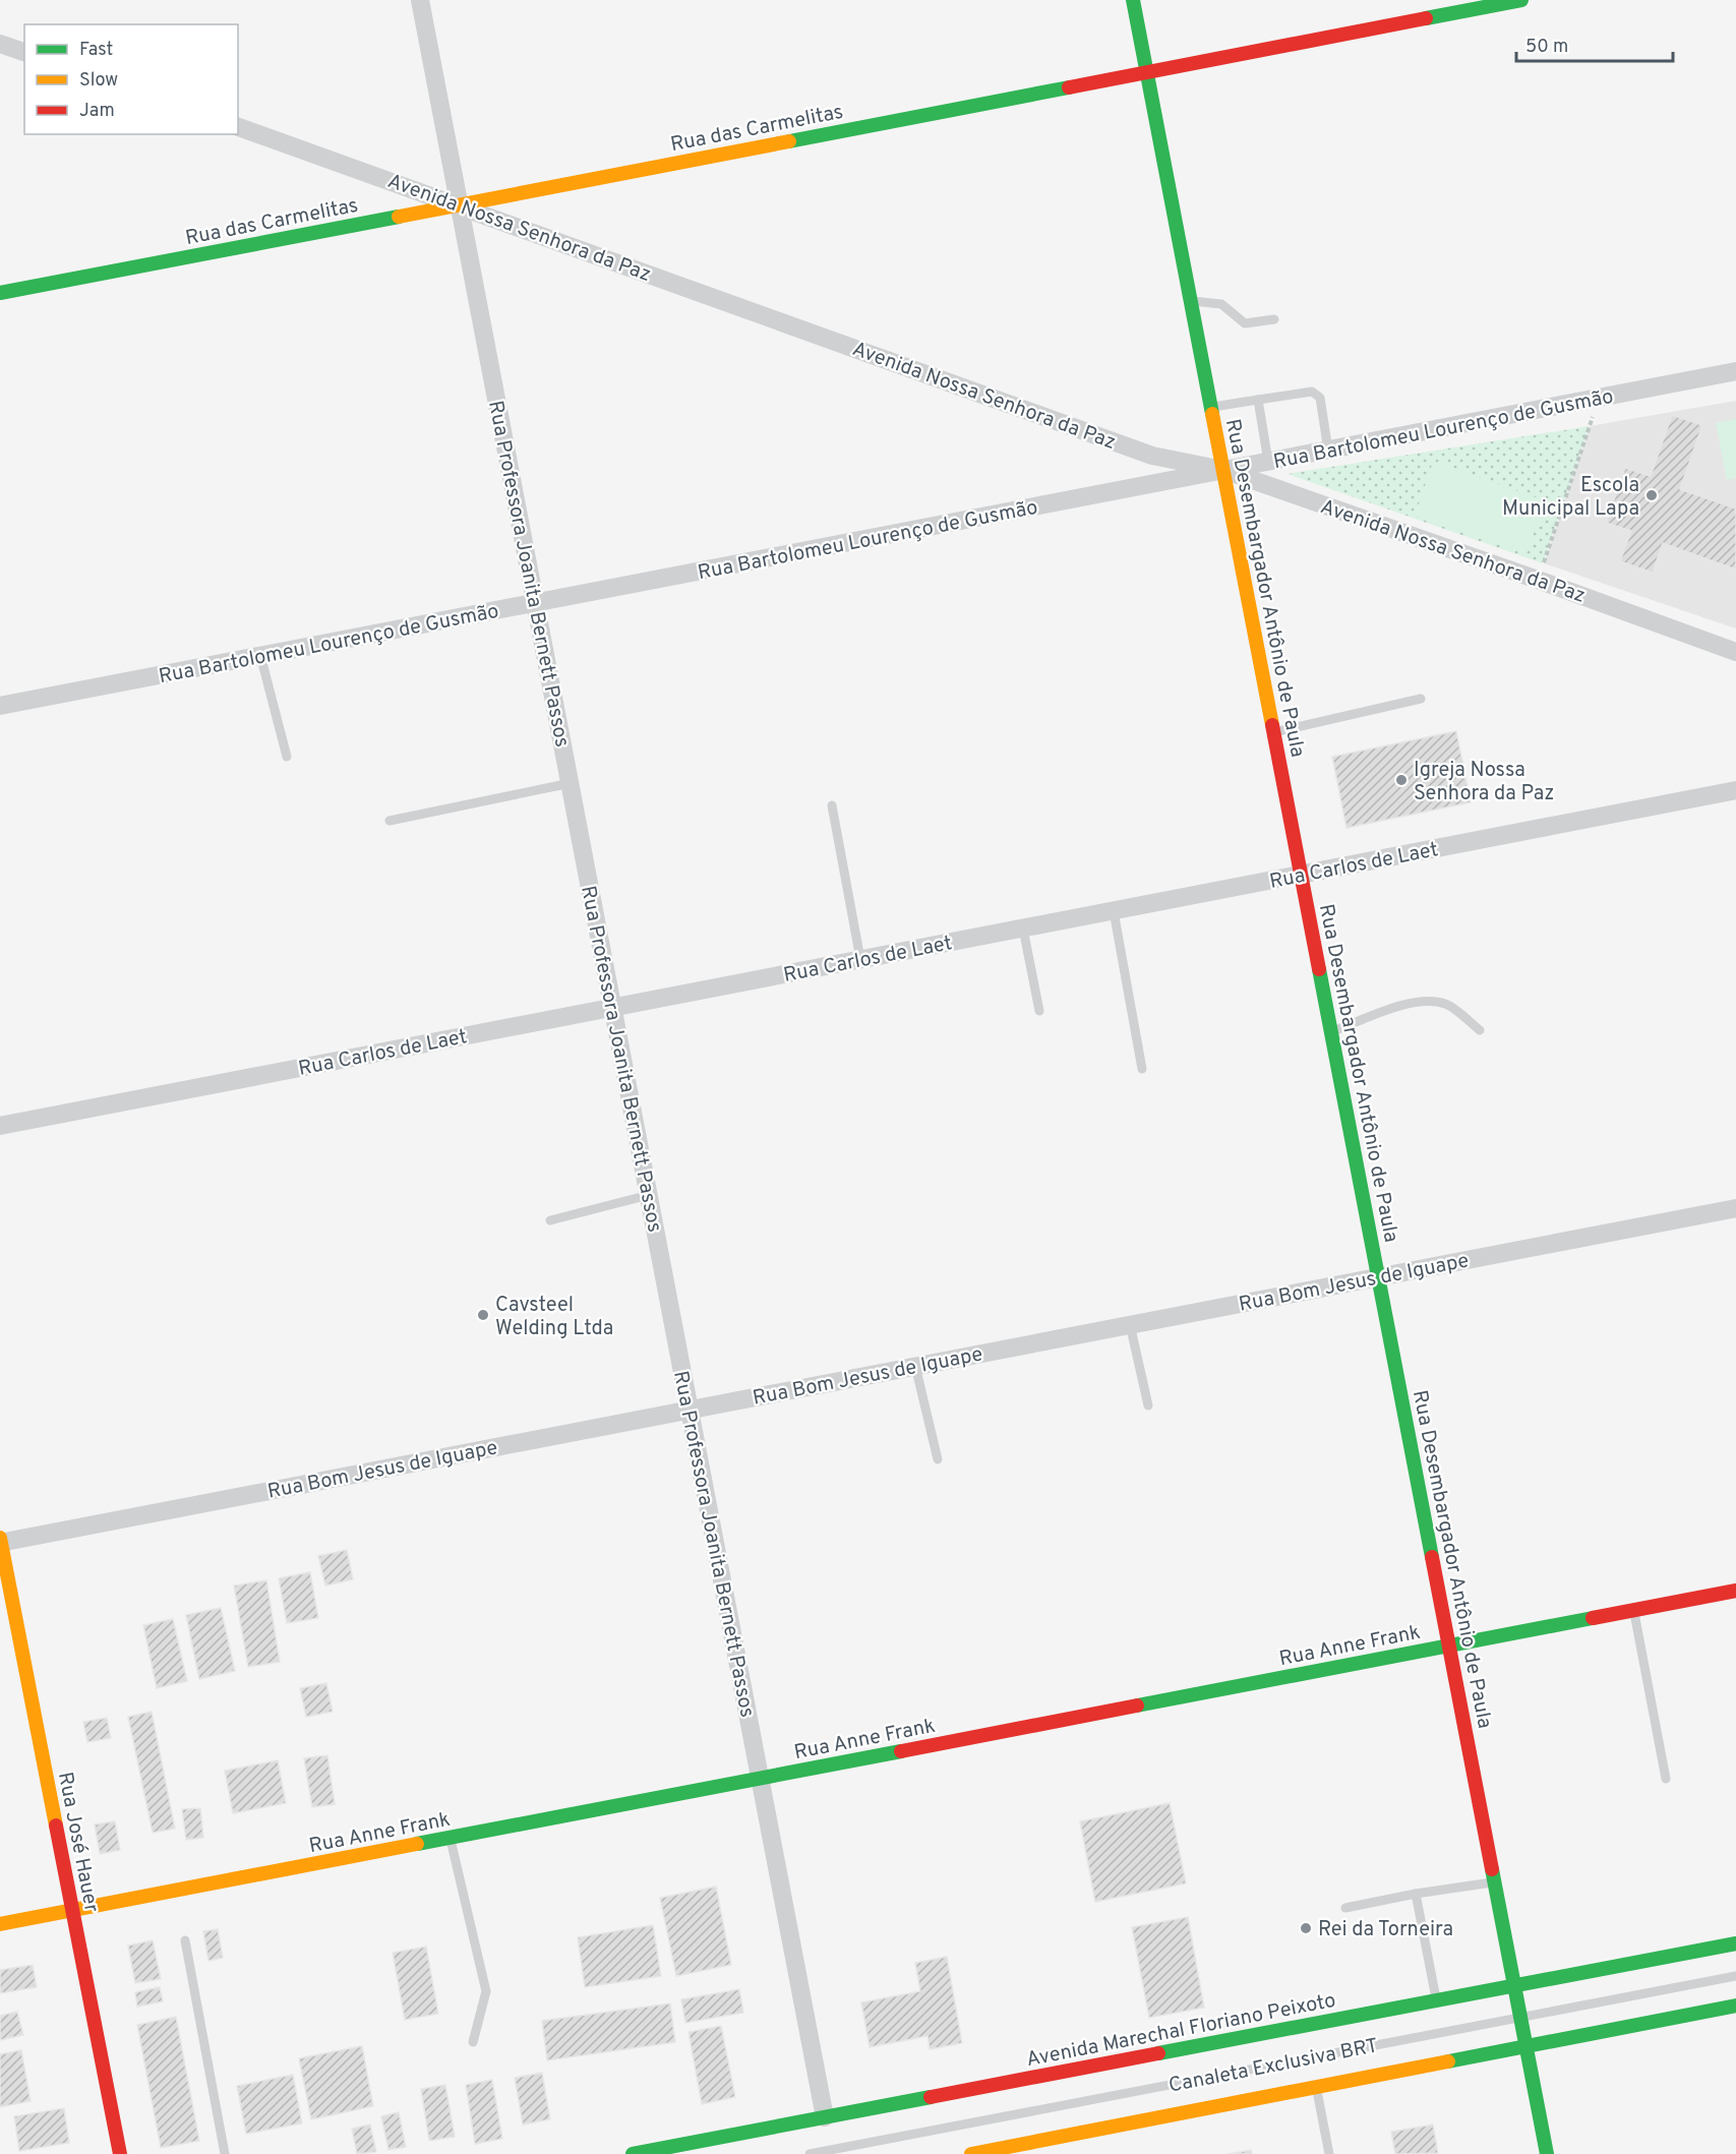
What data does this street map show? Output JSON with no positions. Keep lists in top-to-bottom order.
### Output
{
  "streets": {
    "main road": [
      "Rua das Carmelitas",
      "Rua Desembargador Antônio de Paula",
      "Rua Anne Frank",
      "Rua José Hauer",
      "Avenida Marechal Floriano Peixoto"
    ],
    "street": [
      "Avenida Nossa Senhora da Paz",
      "Rua Bartolomeu Lourenço de Gusmão",
      "Rua Professora Joanita Bernett Passos",
      "Rua Carlos de Laet",
      "Rua Bom Jesus de Iguape"
    ],
    "lane": ["Canaleta Exclusiva BRT"]
  },
  "crossings": [
    ["Rua das Carmelitas", "Avenida Nossa Senhora da Paz"],
    ["Rua das Carmelitas", "Rua Professora Joanita Bernett Passos"],
    ["Rua das Carmelitas", "Rua Desembargador Antônio de Paula"],
    ["Avenida Nossa Senhora da Paz", "Rua Bartolomeu Lourenço de Gusmão"],
    ["Avenida Nossa Senhora da Paz", "Rua Professora Joanita Bernett Passos"],
    ["Avenida Nossa Senhora da Paz", "Rua Desembargador Antônio de Paula"],
    ["Rua Bartolomeu Lourenço de Gusmão", "Rua Professora Joanita Bernett Passos"],
    ["Rua Bartolomeu Lourenço de Gusmão", "Rua Desembargador Antônio de Paula"],
    ["Rua Professora Joanita Bernett Passos", "Rua Carlos de Laet"],
    ["Rua Professora Joanita Bernett Passos", "Rua Bom Jesus de Iguape"],
    ["Rua Professora Joanita Bernett Passos", "Rua Anne Frank"],
    ["Rua Professora Joanita Bernett Passos", "Avenida Marechal Floriano Peixoto"],
    ["Rua Desembargador Antônio de Paula", "Rua Carlos de Laet"],
    ["Rua Desembargador Antônio de Paula", "Rua Bom Jesus de Iguape"],
    ["Rua Desembargador Antônio de Paula", "Rua Anne Frank"],
    ["Rua Desembargador Antônio de Paula", "Avenida Marechal Floriano Peixoto"],
    ["Rua Desembargador Antônio de Paula", "Canaleta Exclusiva BRT"],
    ["Rua Bom Jesus de Iguape", "Rua José Hauer"],
    ["Rua Anne Frank", "Rua José Hauer"]
  ],
  "places": [
    "Escola Municipal Lapa",
    "Igreja Nossa Senhora da Paz",
    "Cavsteel Welding Ltda",
    "Rei da Torneira"
  ],
  "legend": ["Fast", "Slow", "Jam"],
  "scale_bar": "50 m"
}
